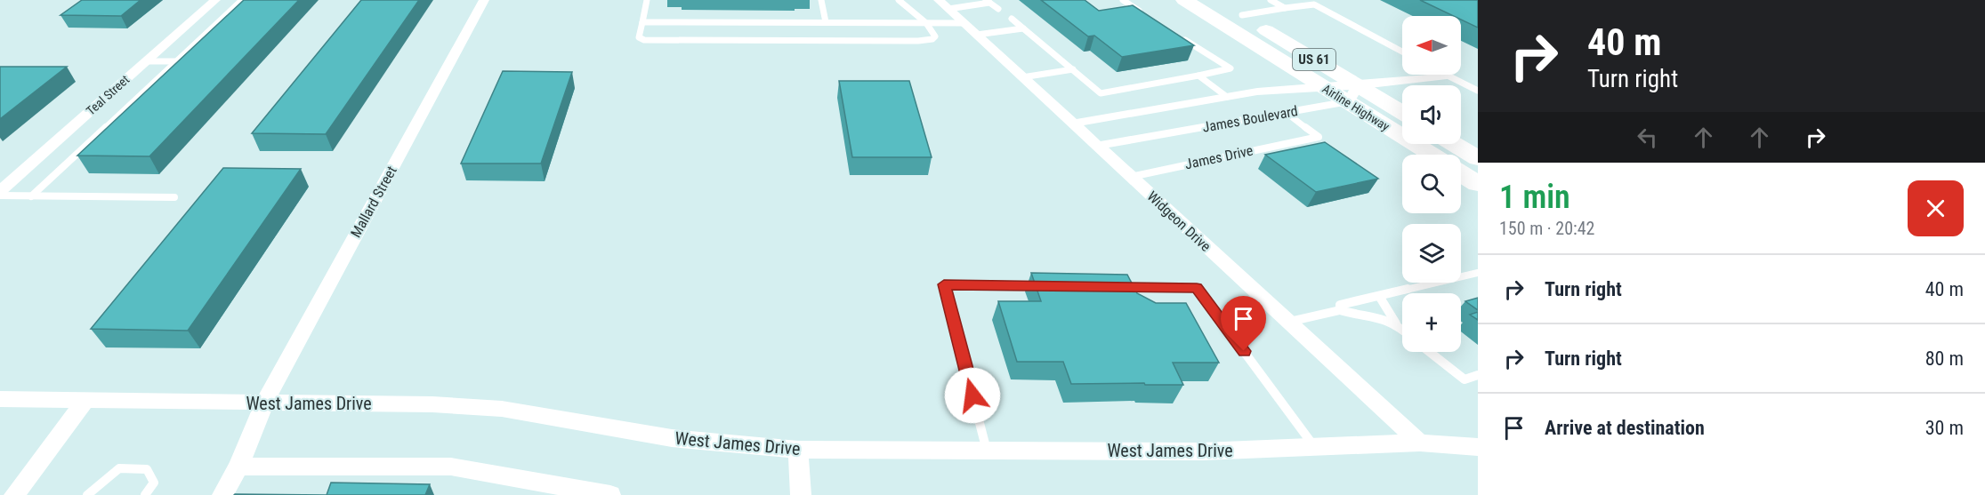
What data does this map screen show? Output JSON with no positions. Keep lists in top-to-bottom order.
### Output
{
  "streets": {
    "highway": ["US 61", "Airline Highway"],
    "street": [
      "Teal Street",
      "James Boulevard",
      "Mallard Street",
      "Widgeon Drive",
      "West James Drive"
    ],
    "lane": ["James Drive"]
  },
  "crossings": [
    ["Airline Highway", "James Boulevard"],
    ["James Boulevard", "James Drive"],
    ["James Boulevard", "Widgeon Drive"],
    ["James Drive", "Widgeon Drive"],
    ["Mallard Street", "West James Drive"],
    ["Widgeon Drive", "West James Drive"]
  ],
  "north": "left",
  "page": {
    "turn": ["40 m", "Turn right"],
    "map_buttons": "+",
    "heading": ["1 min", "150 m · 20:42"],
    "list": [
      {
        "name": "Turn right",
        "value": "40 m"
      },
      {
        "name": "Turn right",
        "value": "80 m"
      },
      {
        "name": "Arrive at destination",
        "value": "30 m"
      }
    ]
  }
}
